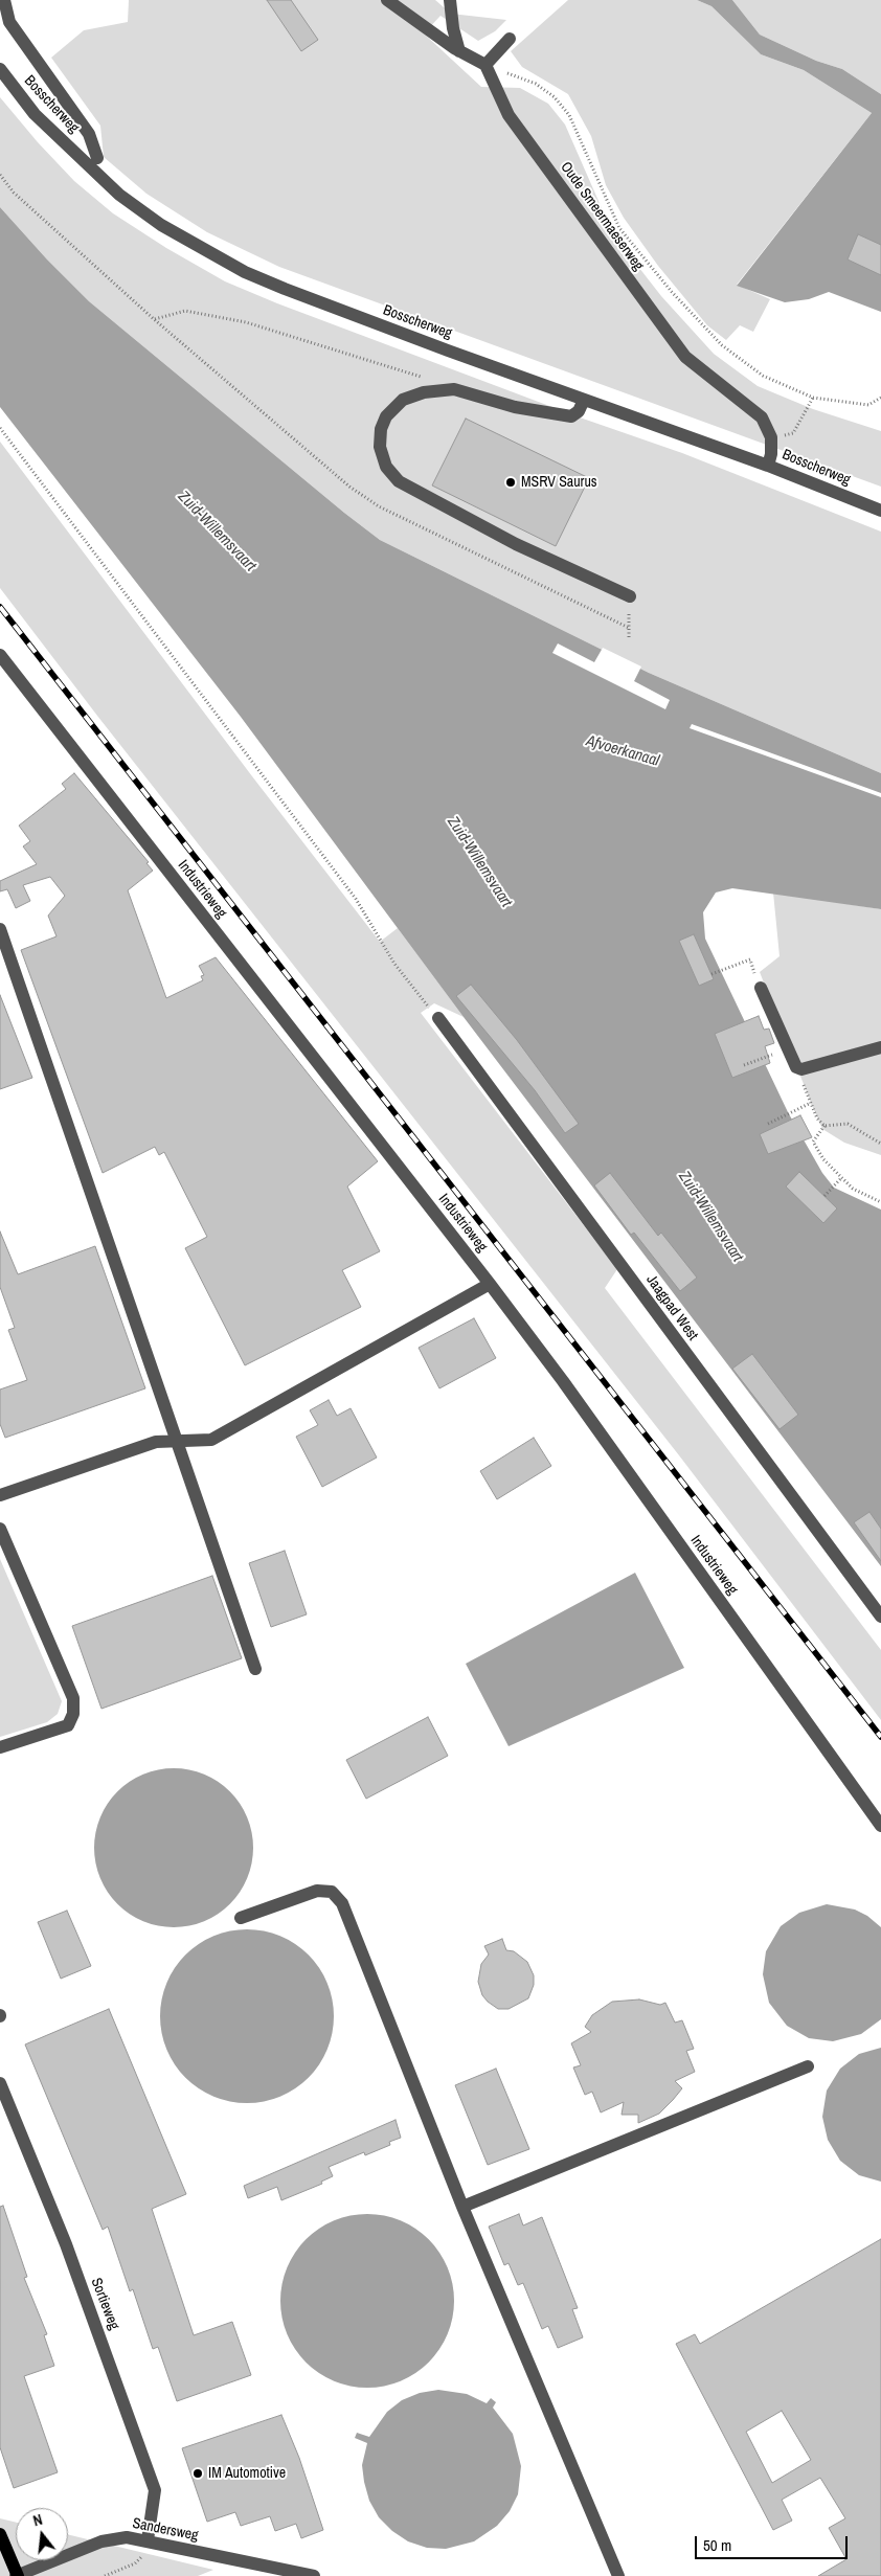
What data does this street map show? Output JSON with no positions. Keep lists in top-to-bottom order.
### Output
{
  "streets": {
    "street": [
      "Bosscherweg",
      "Oude Smeermaeserweg",
      "Industrieweg",
      "Jaagpad West",
      "Sortieweg",
      "Sandersweg"
    ]
  },
  "crossings": [
    ["Bosscherweg", "Oude Smeermaeserweg"],
    ["Sortieweg", "Sandersweg"]
  ],
  "water": ["Zuid-Willemsvaart", "Afvoerkanaal"],
  "places": ["MSRV Saurus", "IM Automotive"],
  "scale_bar": "50 m",
  "north": "top"
}
